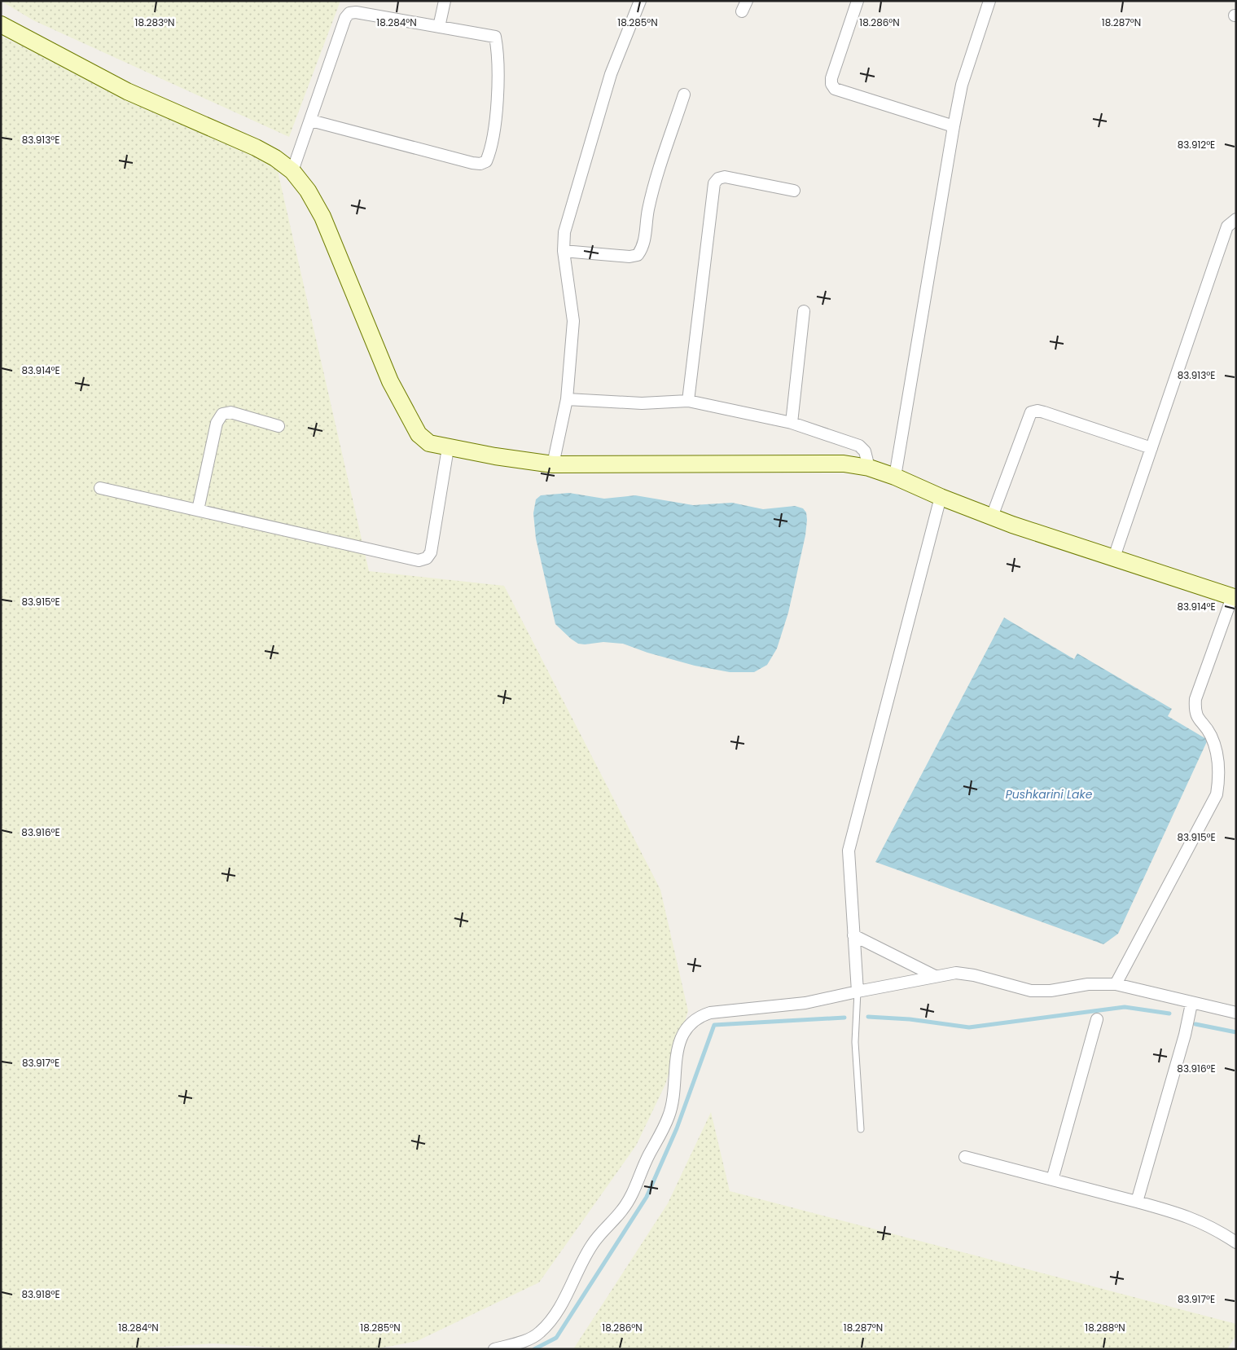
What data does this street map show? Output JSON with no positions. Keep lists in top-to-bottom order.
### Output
{
  "water": ["Pushkarini Lake"],
  "coordinates": [
    "18.283°N",
    "18.284°N",
    "18.285°N",
    "18.286°N",
    "18.287°N",
    "83.913°E",
    "83.912°E",
    "83.914°E",
    "83.915°E",
    "83.916°E",
    "83.917°E",
    "83.918°E",
    "18.288°N"
  ]
}
